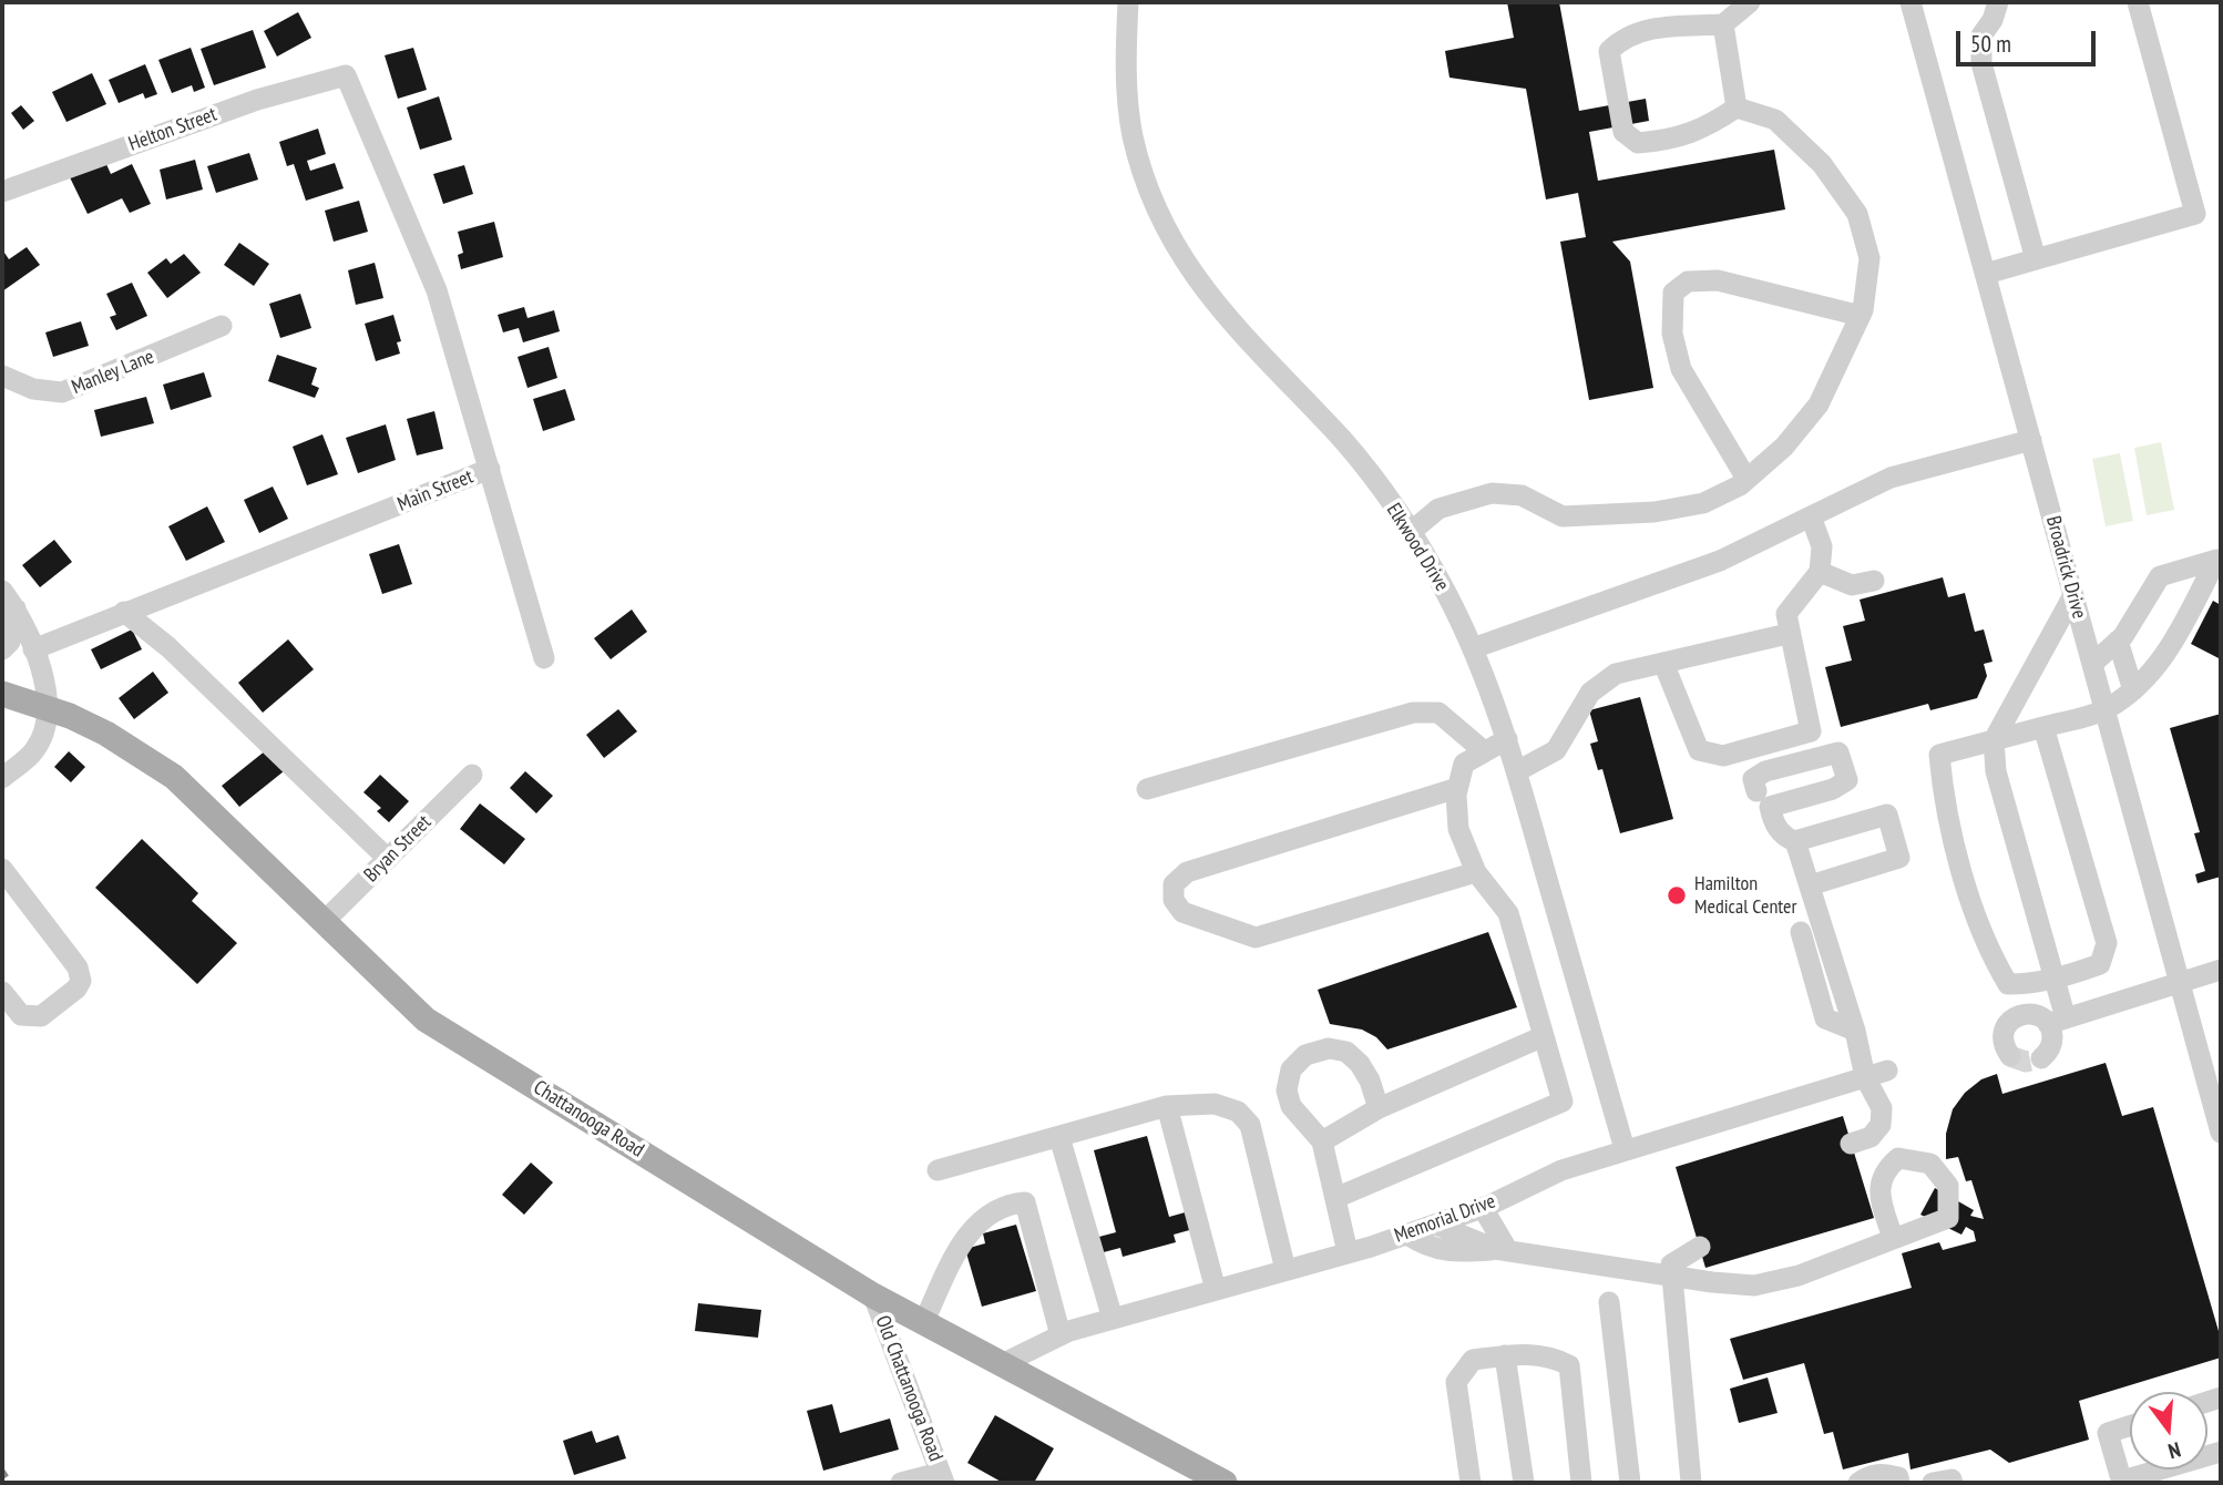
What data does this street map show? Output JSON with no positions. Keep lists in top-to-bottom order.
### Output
{
  "streets": {
    "main road": ["Chattanooga Road"],
    "street": [
      "Helton Street",
      "Manley Lane",
      "Main Street",
      "Elkwood Drive",
      "Broadrick Drive",
      "Bryan Street",
      "Memorial Drive",
      "Old Chattanooga Road"
    ]
  },
  "crossings": [
    ["Helton Street", "Main Street"],
    ["Elkwood Drive", "Memorial Drive"],
    ["Bryan Street", "Chattanooga Road"],
    ["Chattanooga Road", "Memorial Drive"],
    ["Chattanooga Road", "Old Chattanooga Road"]
  ],
  "places": ["Hamilton Medical Center"],
  "scale_bar": "50 m",
  "north": "bottom"
}
